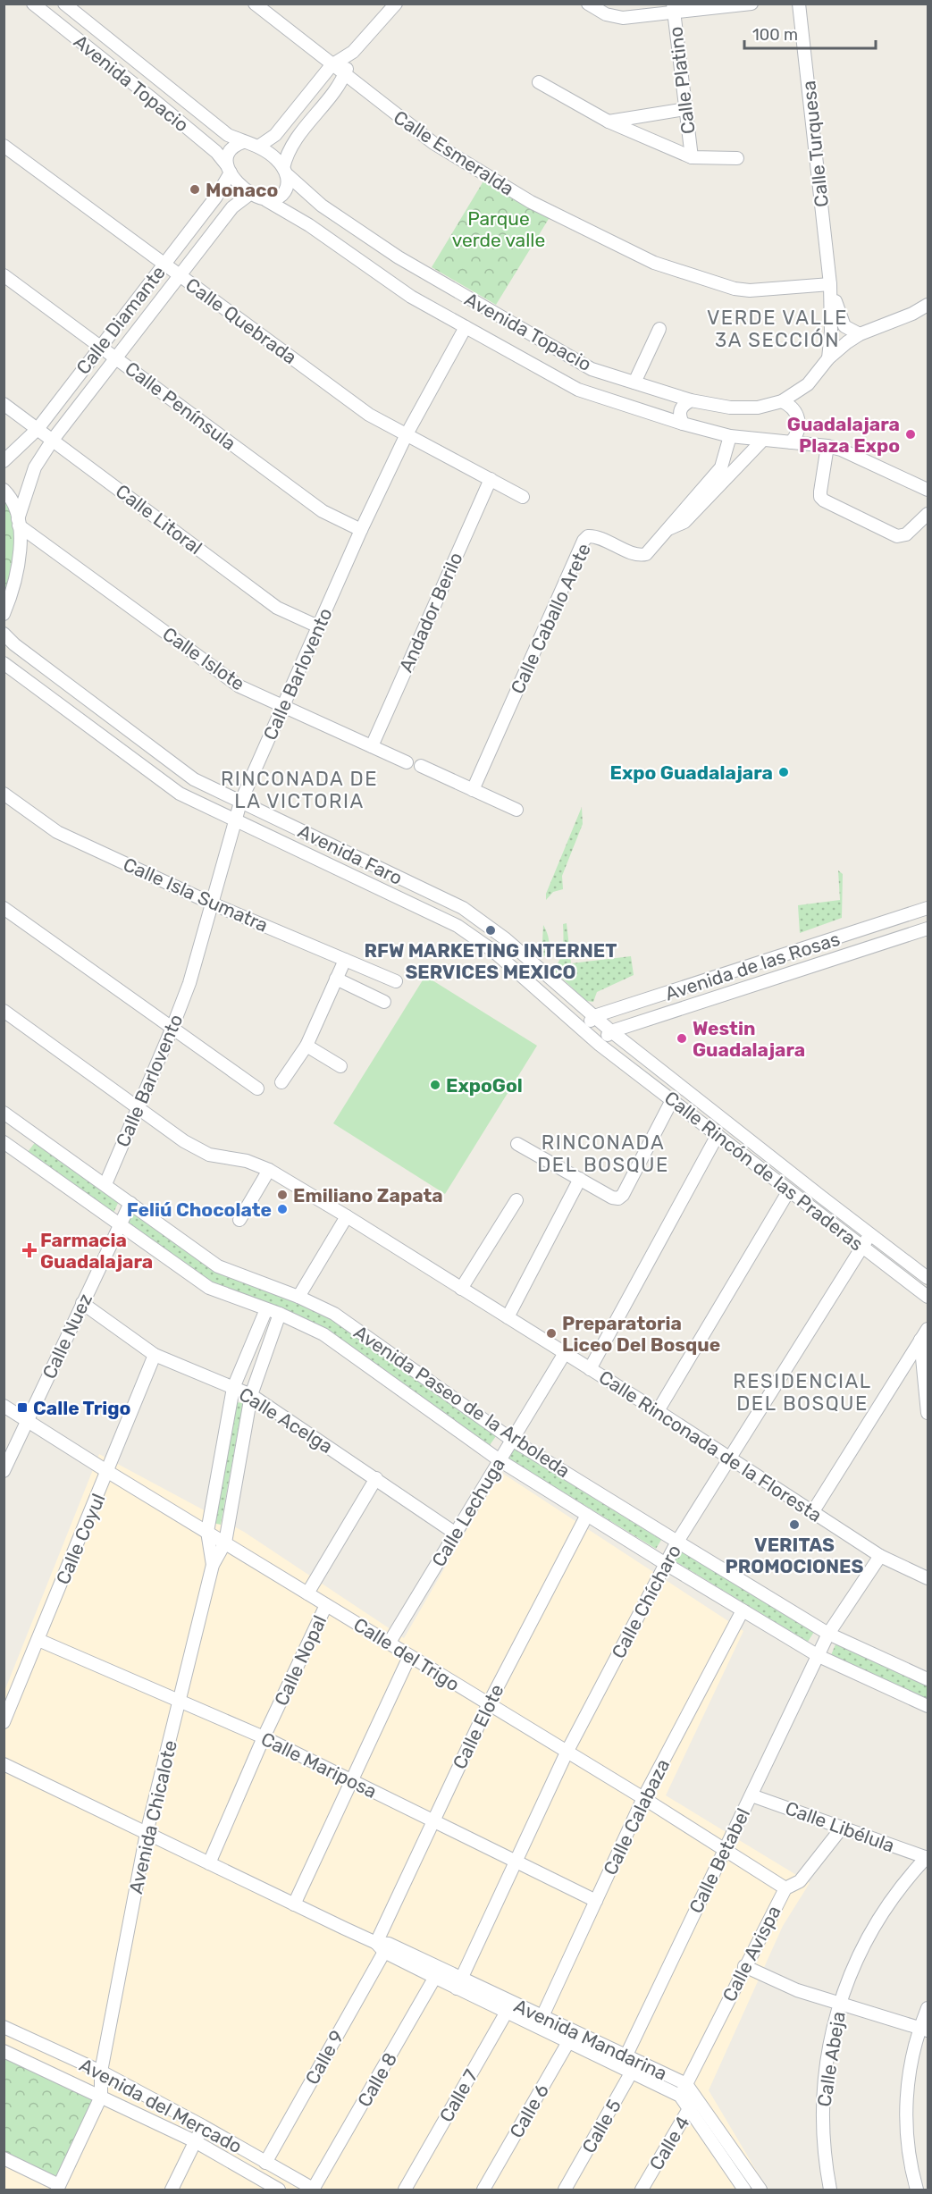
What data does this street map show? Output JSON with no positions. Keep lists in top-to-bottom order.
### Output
{
  "streets": {
    "street": [
      "Calle Platino",
      "Avenida Topacio",
      "Calle Turquesa",
      "Calle Esmeralda",
      "Calle Diamante",
      "Calle Quebrada",
      "Calle Península",
      "Calle Litoral",
      "Andador Berilo",
      "Calle Caballo Arete",
      "Calle Islote",
      "Calle Barlovento",
      "Avenida Faro",
      "Calle Isla Sumatra",
      "Avenida de las Rosas",
      "Calle Rincón de las Praderas",
      "Calle Nuez",
      "Avenida Paseo de la Arboleda",
      "Calle Acelga",
      "Calle Rinconada de la Floresta",
      "Calle Lechuga",
      "Calle Coyul",
      "Calle Chícharo",
      "Calle del Trigo",
      "Calle Nopal",
      "Calle Elote",
      "Calle Mariposa",
      "Avenida Chicalote",
      "Calle Calabaza",
      "Calle Libélula",
      "Calle Betabel",
      "Calle Avispa",
      "Avenida Mandarina",
      "Calle 9",
      "Calle Abeja",
      "Calle 8",
      "Calle 7",
      "Avenida del Mercado",
      "Calle 6",
      "Calle 5",
      "Calle 4"
    ]
  },
  "crossings": [
    ["Avenida Topacio", "Calle Turquesa"],
    ["Avenida Topacio", "Calle Diamante"],
    ["Avenida Topacio", "Calle Caballo Arete"],
    ["Avenida Topacio", "Calle Barlovento"],
    ["Calle Turquesa", "Calle Esmeralda"],
    ["Calle Diamante", "Calle Quebrada"],
    ["Calle Diamante", "Calle Península"],
    ["Calle Diamante", "Calle Litoral"],
    ["Calle Diamante", "Calle Islote"],
    ["Calle Quebrada", "Andador Berilo"],
    ["Calle Quebrada", "Calle Barlovento"],
    ["Calle Península", "Calle Barlovento"],
    ["Calle Litoral", "Calle Barlovento"],
    ["Andador Berilo", "Calle Islote"],
    ["Calle Islote", "Calle Barlovento"],
    ["Calle Barlovento", "Avenida Faro"],
    ["Calle Barlovento", "Calle Isla Sumatra"],
    ["Calle Barlovento", "Avenida Paseo de la Arboleda"],
    ["Calle Barlovento", "Calle Rinconada de la Floresta"],
    ["Avenida Faro", "Avenida de las Rosas"],
    ["Avenida Faro", "Calle Rincón de las Praderas"],
    ["Avenida de las Rosas", "Calle Rincón de las Praderas"],
    ["Calle Rincón de las Praderas", "Calle Chícharo"],
    ["Calle Nuez", "Avenida Paseo de la Arboleda"],
    ["Calle Nuez", "Calle Acelga"],
    ["Calle Nuez", "Calle del Trigo"],
    ["Avenida Paseo de la Arboleda", "Calle Lechuga"],
    ["Avenida Paseo de la Arboleda", "Calle Chícharo"],
    ["Avenida Paseo de la Arboleda", "Calle Elote"],
    ["Avenida Paseo de la Arboleda", "Avenida Chicalote"],
    ["Avenida Paseo de la Arboleda", "Calle Calabaza"],
    ["Avenida Paseo de la Arboleda", "Calle Betabel"],
    ["Calle Acelga", "Calle Lechuga"],
    ["Calle Acelga", "Calle Coyul"],
    ["Calle Acelga", "Calle Nopal"],
    ["Calle Acelga", "Avenida Chicalote"],
    ["Calle Rinconada de la Floresta", "Calle Lechuga"],
    ["Calle Rinconada de la Floresta", "Calle Chícharo"],
    ["Calle Rinconada de la Floresta", "Calle Betabel"],
    ["Calle Lechuga", "Calle del Trigo"],
    ["Calle Coyul", "Calle del Trigo"],
    ["Calle Coyul", "Calle Mariposa"],
    ["Calle Chícharo", "Calle del Trigo"],
    ["Calle Chícharo", "Calle Mariposa"],
    ["Calle Chícharo", "Avenida Mandarina"],
    ["Calle del Trigo", "Calle Nopal"],
    ["Calle del Trigo", "Calle Elote"],
    ["Calle del Trigo", "Avenida Chicalote"],
    ["Calle del Trigo", "Calle Calabaza"],
    ["Calle del Trigo", "Calle Betabel"],
    ["Calle del Trigo", "Calle Avispa"],
    ["Calle Nopal", "Calle Mariposa"],
    ["Calle Nopal", "Avenida Mandarina"],
    ["Calle Elote", "Calle Mariposa"],
    ["Calle Elote", "Avenida Mandarina"],
    ["Calle Elote", "Calle 9"],
    ["Calle Mariposa", "Avenida Chicalote"],
    ["Calle Mariposa", "Calle Calabaza"],
    ["Avenida Chicalote", "Avenida Mandarina"],
    ["Avenida Chicalote", "Avenida del Mercado"],
    ["Calle Calabaza", "Avenida Mandarina"],
    ["Calle Libélula", "Calle Betabel"],
    ["Calle Libélula", "Calle Avispa"],
    ["Calle Libélula", "Calle Abeja"],
    ["Calle Betabel", "Avenida Mandarina"],
    ["Calle Betabel", "Calle 5"],
    ["Calle Avispa", "Avenida Mandarina"],
    ["Avenida Mandarina", "Calle 9"],
    ["Avenida Mandarina", "Calle 8"],
    ["Avenida Mandarina", "Calle 7"],
    ["Avenida Mandarina", "Calle 6"],
    ["Avenida Mandarina", "Calle 5"],
    ["Avenida Mandarina", "Calle 4"],
    ["Calle 9", "Avenida del Mercado"],
    ["Calle 8", "Avenida del Mercado"]
  ],
  "districts": [
    "VERDE VALLE 3A SECCIÓN",
    "RINCONADA DE LA VICTORIA",
    "RINCONADA DEL BOSQUE",
    "RESIDENCIAL DEL BOSQUE"
  ],
  "parks": ["Parque verde valle"],
  "places": {
    "other": [
      "Monaco",
      "Guadalajara Plaza Expo",
      "Expo Guadalajara",
      "RFW MARKETING INTERNET SERVICES MEXICO",
      "Westin Guadalajara",
      "ExpoGol",
      "Emiliano Zapata",
      "Feliú Chocolate",
      "Preparatoria Liceo Del Bosque",
      "VERITAS PROMOCIONES"
    ],
    "health": ["Farmacia Guadalajara"],
    "transit": ["Calle Trigo"]
  },
  "scale_bar": "100 m"
}
